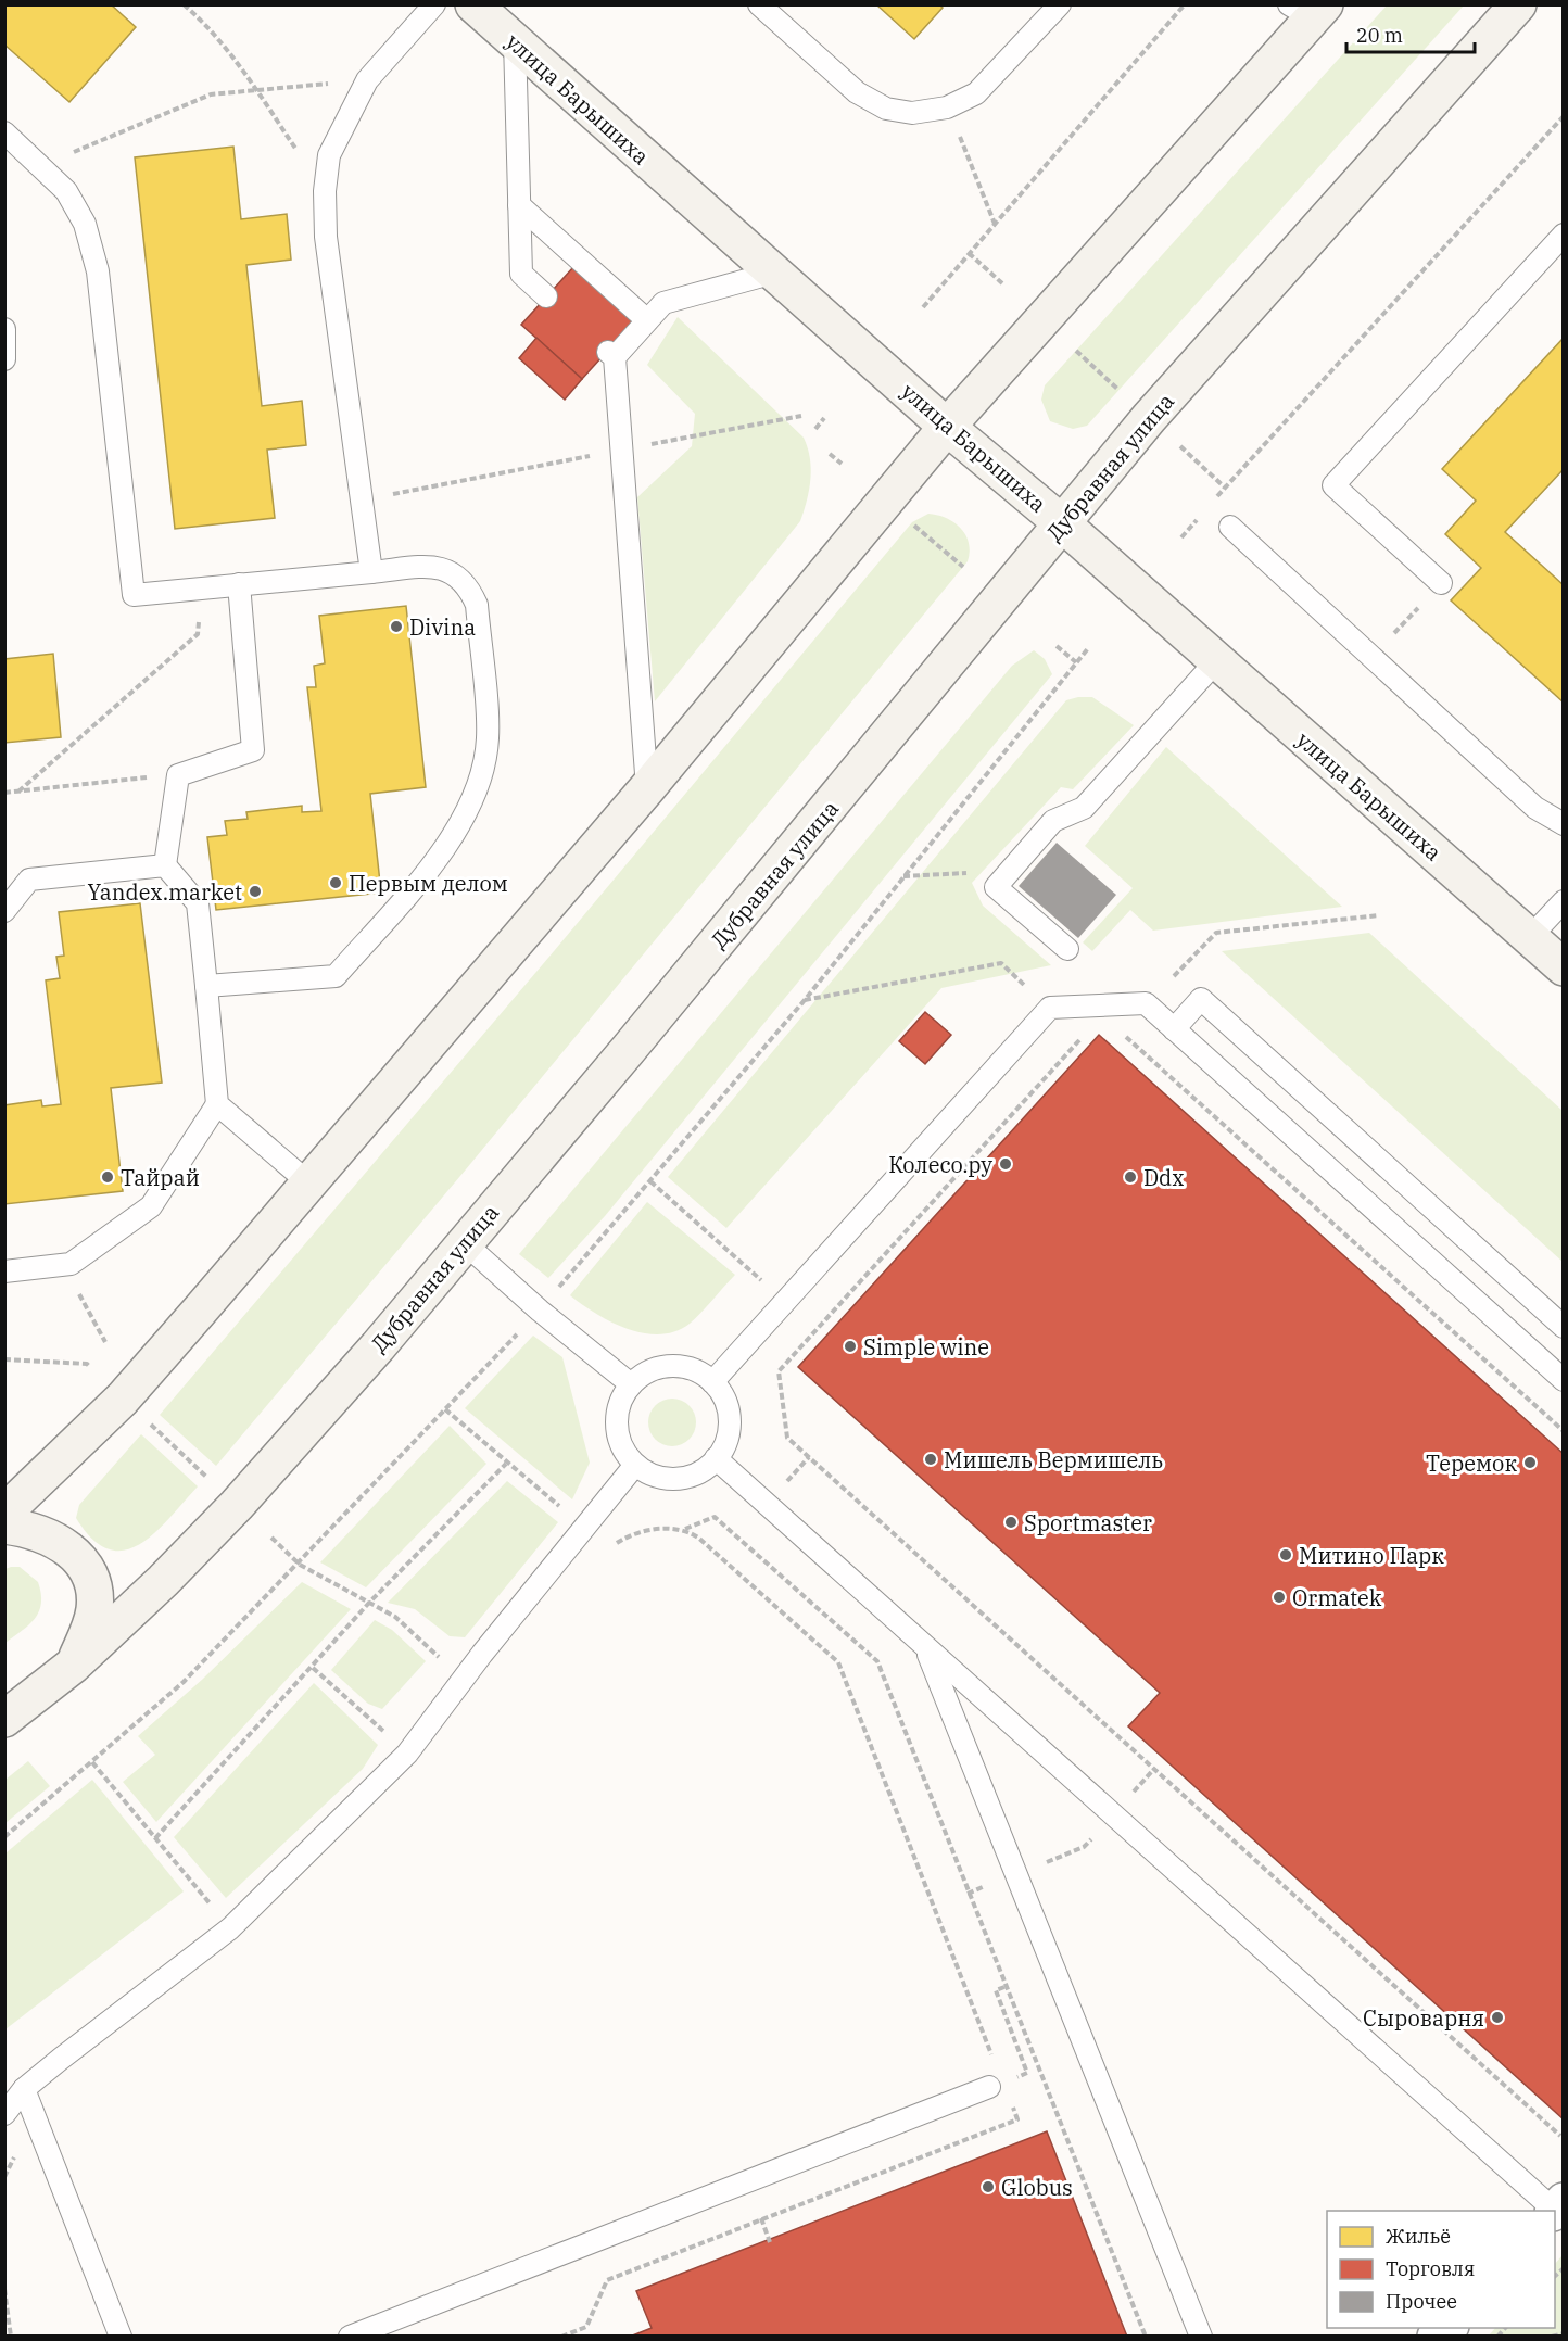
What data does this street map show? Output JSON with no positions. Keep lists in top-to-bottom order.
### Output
{
  "streets": {
    "main road": ["улица Барышиха", "Дубравная улица"]
  },
  "crossings": [
    ["улица Барышиха", "Дубравная улица"]
  ],
  "places": [
    "Divina",
    "Первым делом",
    "Yandex.market",
    "Колесо.ру",
    "Тайрай",
    "Ddx",
    "Simple wine",
    "Мишель Вермишель",
    "Теремок",
    "Sportmaster",
    "Митино Парк",
    "Ormatek",
    "Сыроварня",
    "Globus"
  ],
  "legend": ["Жильё", "Торговля", "Прочее"],
  "scale_bar": "20 m"
}
